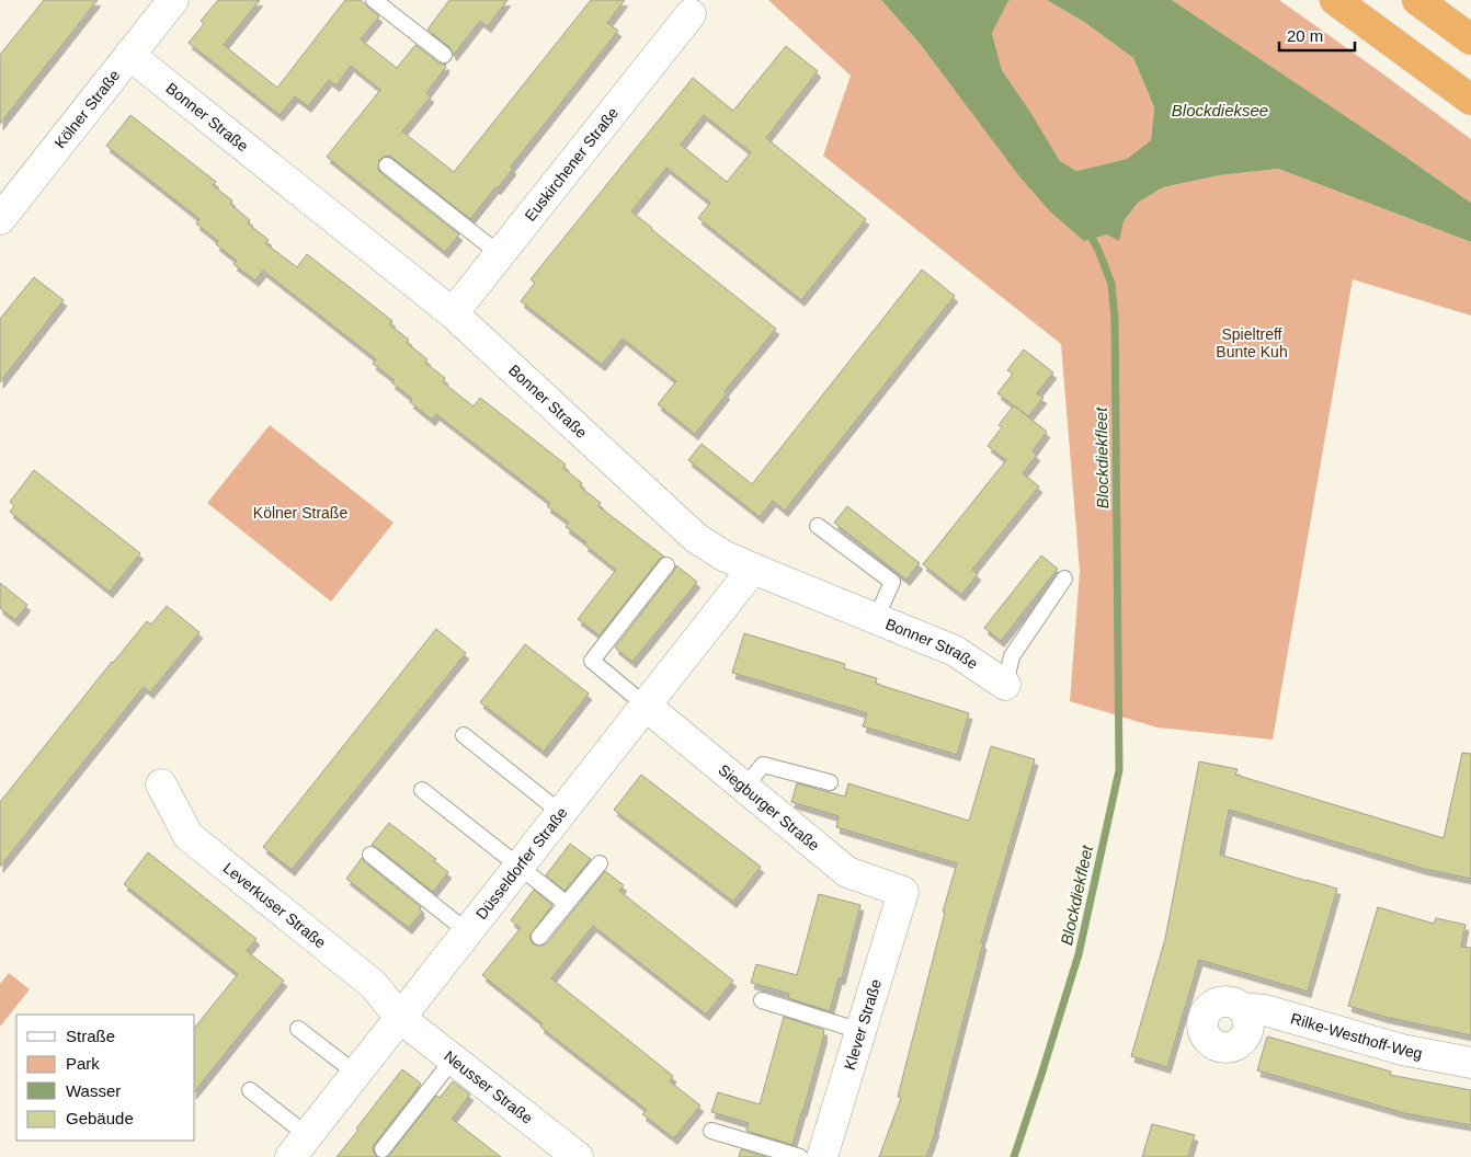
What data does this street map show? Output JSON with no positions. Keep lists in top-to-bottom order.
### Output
{
  "streets": {
    "street": [
      "Kölner Straße",
      "Bonner Straße",
      "Euskirchener Straße",
      "Siegburger Straße",
      "Düsseldorfer Straße",
      "Leverkuser Straße",
      "Klever Straße",
      "Rilke-Westhoff-Weg",
      "Neusser Straße"
    ]
  },
  "crossings": [
    ["Kölner Straße", "Bonner Straße"],
    ["Bonner Straße", "Euskirchener Straße"],
    ["Bonner Straße", "Düsseldorfer Straße"],
    ["Siegburger Straße", "Düsseldorfer Straße"],
    ["Siegburger Straße", "Klever Straße"],
    ["Düsseldorfer Straße", "Leverkuser Straße"],
    ["Düsseldorfer Straße", "Neusser Straße"],
    ["Leverkuser Straße", "Neusser Straße"]
  ],
  "water": ["Blockdieksee", "Blockdiekfleet"],
  "parks": ["Spieltreff Bunte Kuh", "Kölner Straße"],
  "legend": [
    "Straße",
    "Park",
    "Wasser",
    "Gebäude"
  ],
  "scale_bar": "20 m"
}
